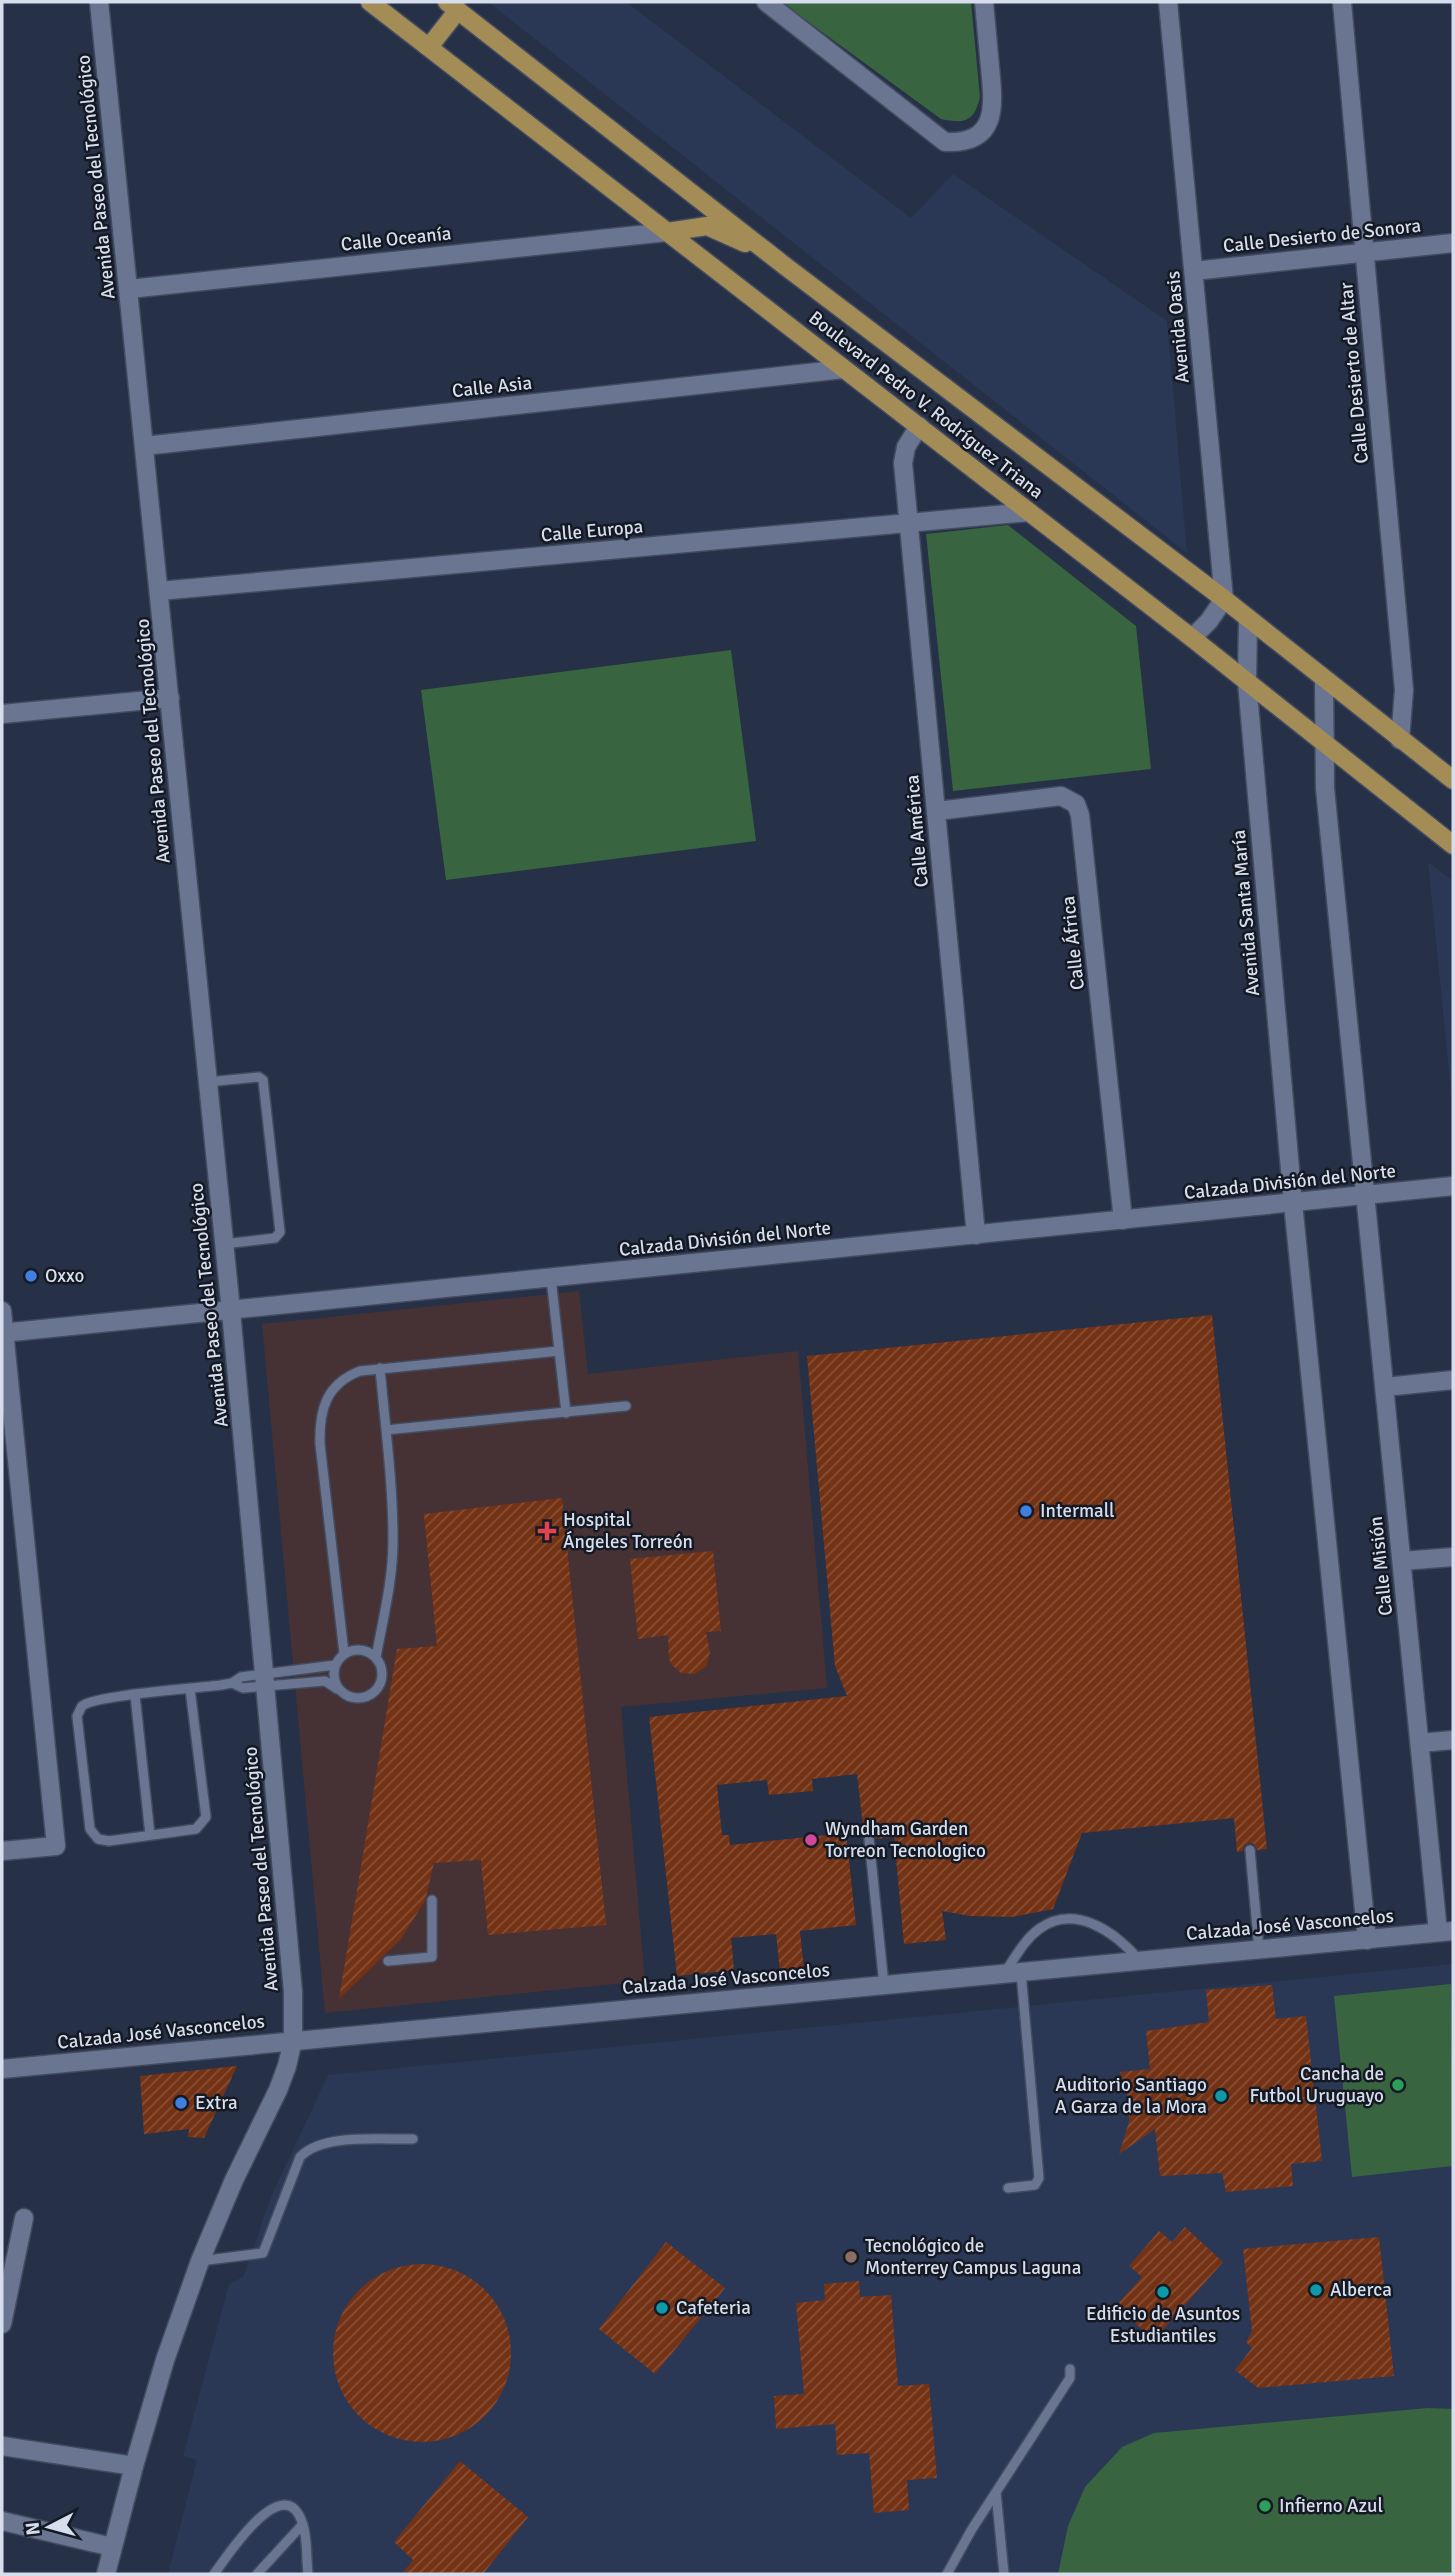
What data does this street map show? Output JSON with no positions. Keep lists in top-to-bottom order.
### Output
{
  "streets": {
    "main road": ["Boulevard Pedro V. Rodríguez Triana"],
    "street": [
      "Avenida Paseo del Tecnológico",
      "Calle Desierto de Sonora",
      "Calle Oceanía",
      "Avenida Oasis",
      "Calle Desierto de Altar",
      "Calle Asia",
      "Calle Europa",
      "Calle América",
      "Avenida Santa María",
      "Calle África",
      "Calzada División del Norte",
      "Calle Misión",
      "Calzada José Vasconcelos"
    ]
  },
  "crossings": [
    ["Avenida Paseo del Tecnológico", "Calle Oceanía"],
    ["Avenida Paseo del Tecnológico", "Calle Asia"],
    ["Avenida Paseo del Tecnológico", "Calle Europa"],
    ["Avenida Paseo del Tecnológico", "Calzada División del Norte"],
    ["Avenida Paseo del Tecnológico", "Calzada José Vasconcelos"],
    ["Calle Desierto de Sonora", "Avenida Oasis"],
    ["Calle Desierto de Sonora", "Calle Desierto de Altar"],
    ["Calle Oceanía", "Boulevard Pedro V. Rodríguez Triana"],
    ["Avenida Oasis", "Boulevard Pedro V. Rodríguez Triana"],
    ["Calle Desierto de Altar", "Boulevard Pedro V. Rodríguez Triana"],
    ["Calle Asia", "Boulevard Pedro V. Rodríguez Triana"],
    ["Boulevard Pedro V. Rodríguez Triana", "Calle Europa"],
    ["Boulevard Pedro V. Rodríguez Triana", "Calle América"],
    ["Boulevard Pedro V. Rodríguez Triana", "Avenida Santa María"],
    ["Calle Europa", "Calle América"],
    ["Calle América", "Calle África"],
    ["Calle América", "Calzada División del Norte"],
    ["Avenida Santa María", "Calzada División del Norte"],
    ["Calle África", "Calzada División del Norte"],
    ["Calzada División del Norte", "Calle Misión"],
    ["Calle Misión", "Calzada José Vasconcelos"]
  ],
  "places": {
    "other": [
      "Oxxo",
      "Intermall",
      "Wyndham Garden Torreon Tecnologico",
      "Cancha de Futbol Uruguayo",
      "Auditorio Santiago A Garza de la Mora",
      "Extra",
      "Tecnológico de Monterrey Campus Laguna",
      "Alberca",
      "Edificio de Asuntos Estudiantiles",
      "Cafeteria",
      "Infierno Azul"
    ],
    "health": ["Hospital Ángeles Torreón"]
  },
  "north": "left"
}
